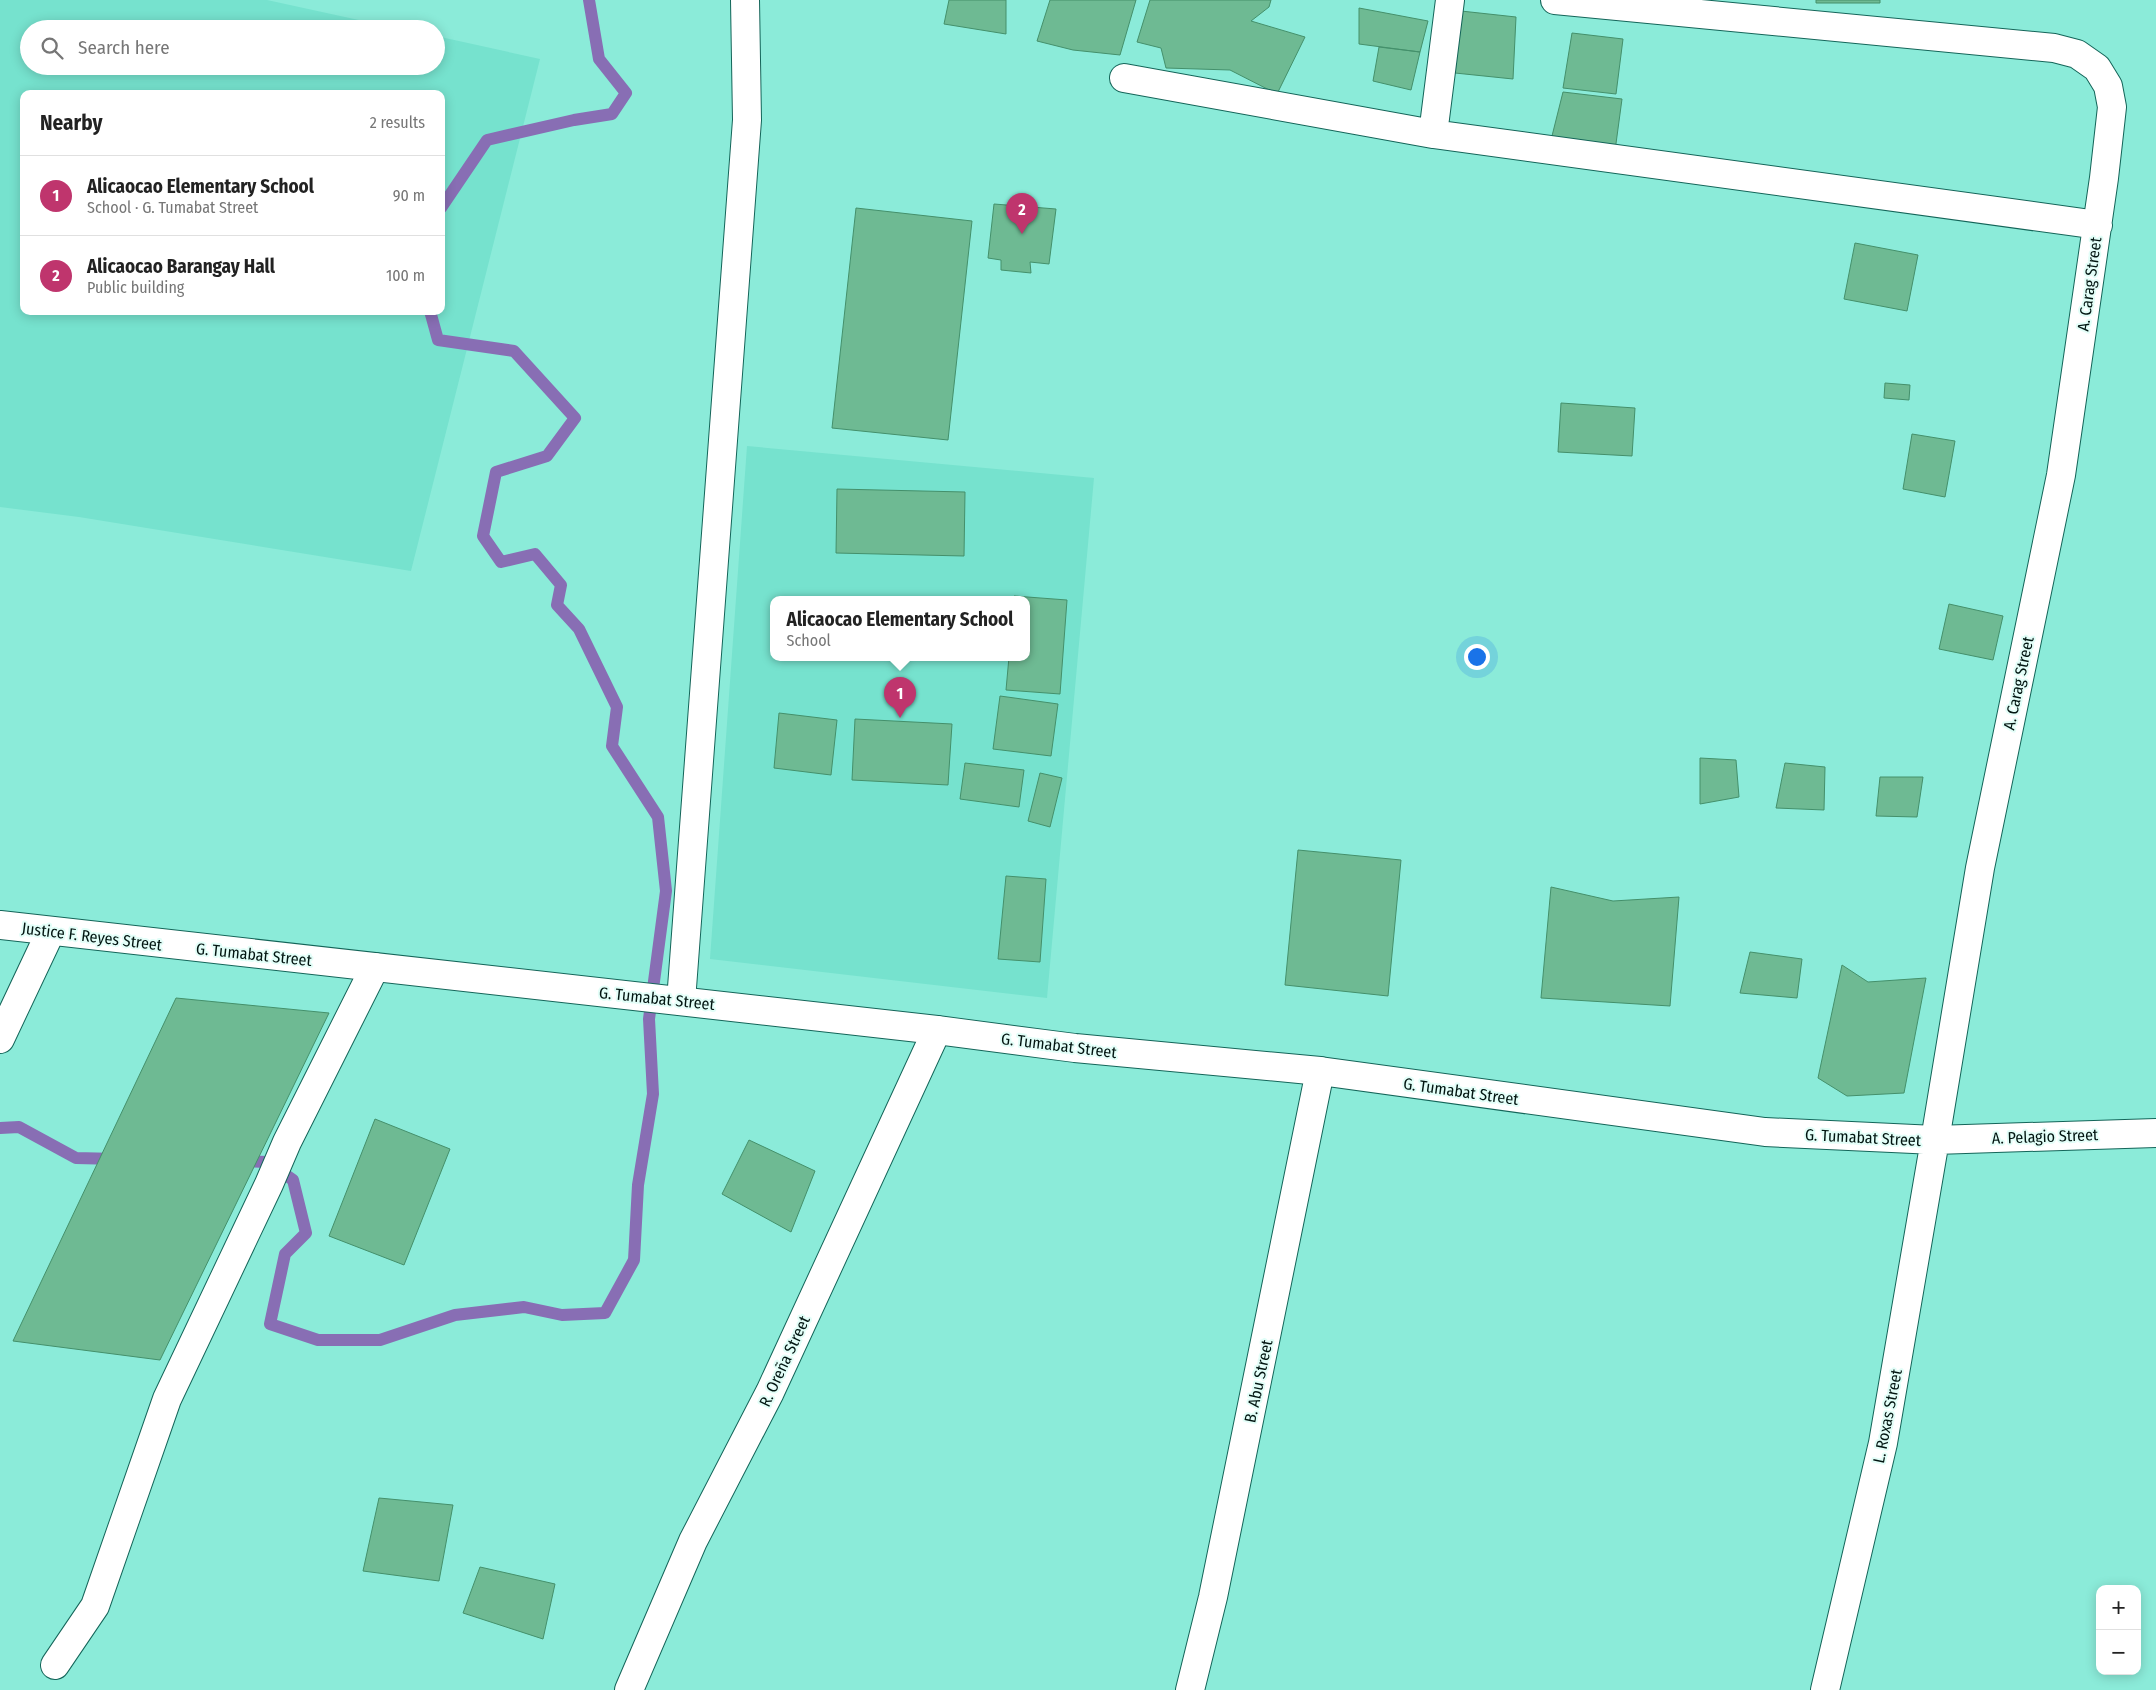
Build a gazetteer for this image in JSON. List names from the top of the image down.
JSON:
{
  "streets": {
    "street": [
      "A. Carag Street",
      "Justice F. Reyes Street",
      "G. Tumabat Street",
      "A. Pelagio Street",
      "R. Oreña Street",
      "B. Abu Street",
      "L. Roxas Street"
    ]
  },
  "crossings": [
    ["A. Carag Street", "G. Tumabat Street"],
    ["A. Carag Street", "A. Pelagio Street"],
    ["A. Carag Street", "L. Roxas Street"],
    ["Justice F. Reyes Street", "G. Tumabat Street"],
    ["G. Tumabat Street", "A. Pelagio Street"],
    ["G. Tumabat Street", "R. Oreña Street"],
    ["G. Tumabat Street", "B. Abu Street"],
    ["G. Tumabat Street", "L. Roxas Street"],
    ["A. Pelagio Street", "L. Roxas Street"]
  ],
  "page": {
    "search": "Search here",
    "heading": ["Nearby", "2 results"],
    "list": [
      {
        "mark": "1",
        "name": "Alicaocao Elementary School",
        "note": "School · G. Tumabat Street",
        "value": "90 m"
      },
      {
        "mark": "2",
        "name": "Alicaocao Barangay Hall",
        "note": "Public building",
        "value": "100 m"
      }
    ],
    "pins": ["2", "1"],
    "popup": ["Alicaocao Elementary School", "School"],
    "map_buttons": ["+", "−"]
  }
}
